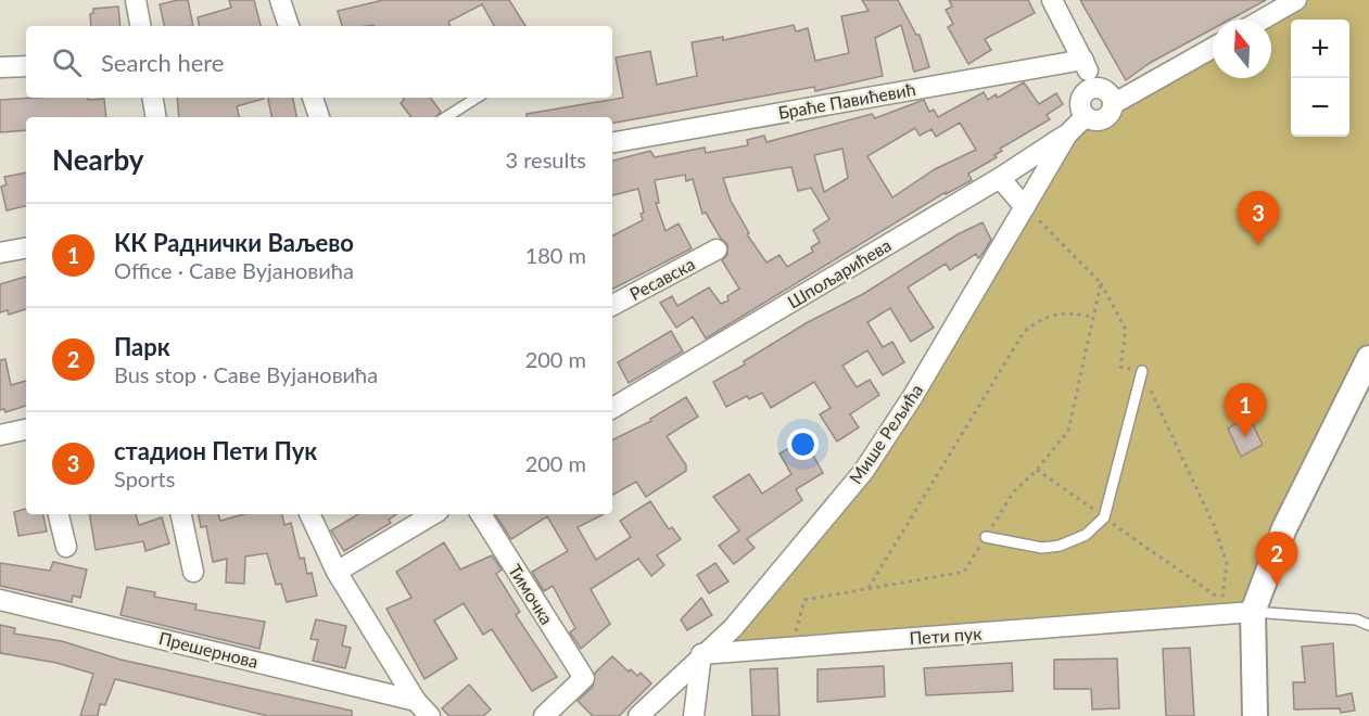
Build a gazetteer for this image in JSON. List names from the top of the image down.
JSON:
{
  "streets": {
    "street": [
      "Браће Павићевић",
      "Шпољарићева",
      "Ресавска",
      "Мише Рељића",
      "Тимочка",
      "Пети пук",
      "Прешернова"
    ]
  },
  "crossings": [
    ["Шпољарићева", "Мише Рељића"],
    ["Мише Рељића", "Пети пук"]
  ],
  "north": "top",
  "page": {
    "map_buttons": ["+", "−"],
    "search": "Search here",
    "heading": ["Nearby", "3 results"],
    "pins": ["3", "1", "2"],
    "list": [
      {
        "mark": "1",
        "name": "КК Раднички Ваљево",
        "note": "Office · Саве Вујановића",
        "value": "180 m"
      },
      {
        "mark": "2",
        "name": "Парк",
        "note": "Bus stop · Саве Вујановића",
        "value": "200 m"
      },
      {
        "mark": "3",
        "name": "стадион Пети Пук",
        "note": "Sports",
        "value": "200 m"
      }
    ]
  }
}
